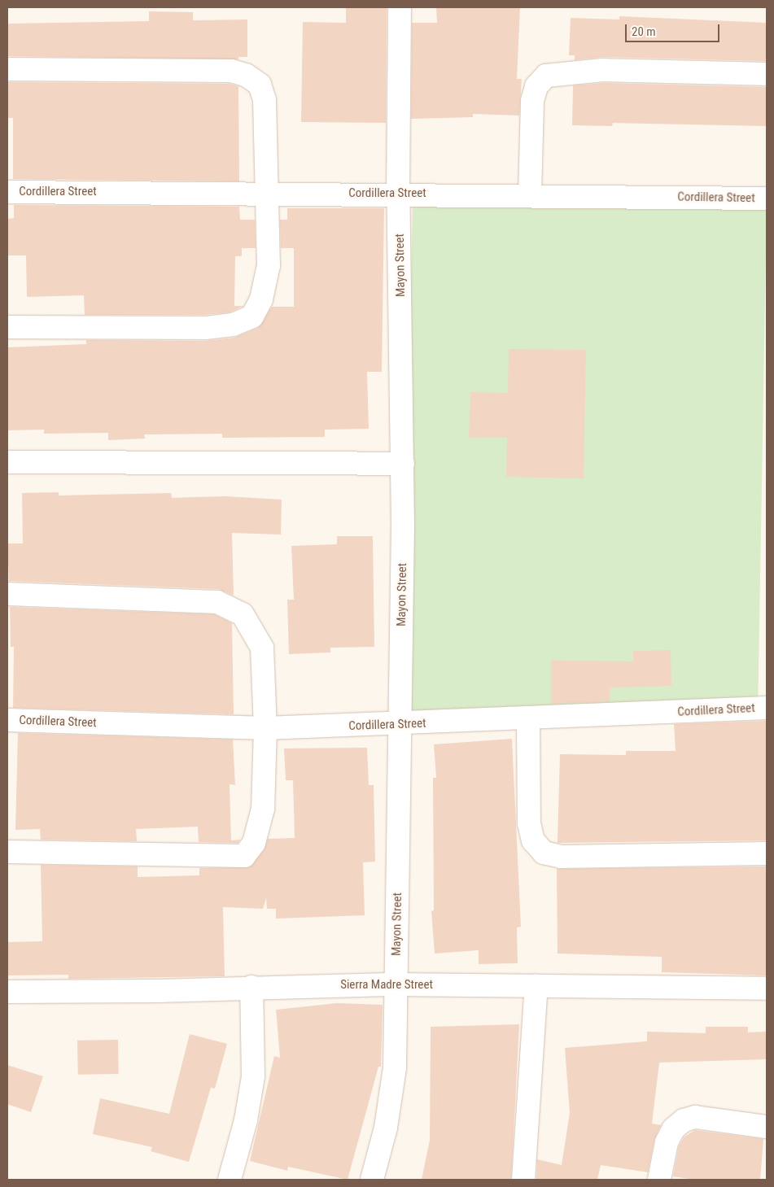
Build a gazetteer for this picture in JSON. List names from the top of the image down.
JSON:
{
  "streets": {
    "street": ["Cordillera Street", "Mayon Street", "Sierra Madre Street"]
  },
  "crossings": [
    ["Cordillera Street", "Mayon Street"],
    ["Mayon Street", "Sierra Madre Street"]
  ],
  "scale_bar": "20 m"
}
